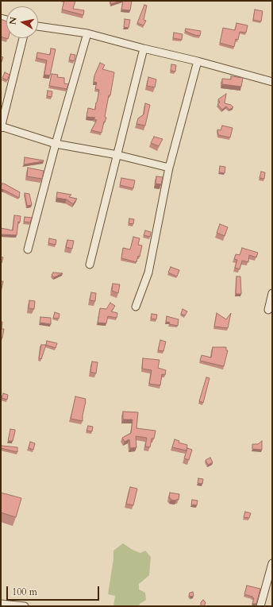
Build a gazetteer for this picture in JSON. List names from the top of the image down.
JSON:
{
  "scale_bar": "100 m",
  "north": "left"
}
